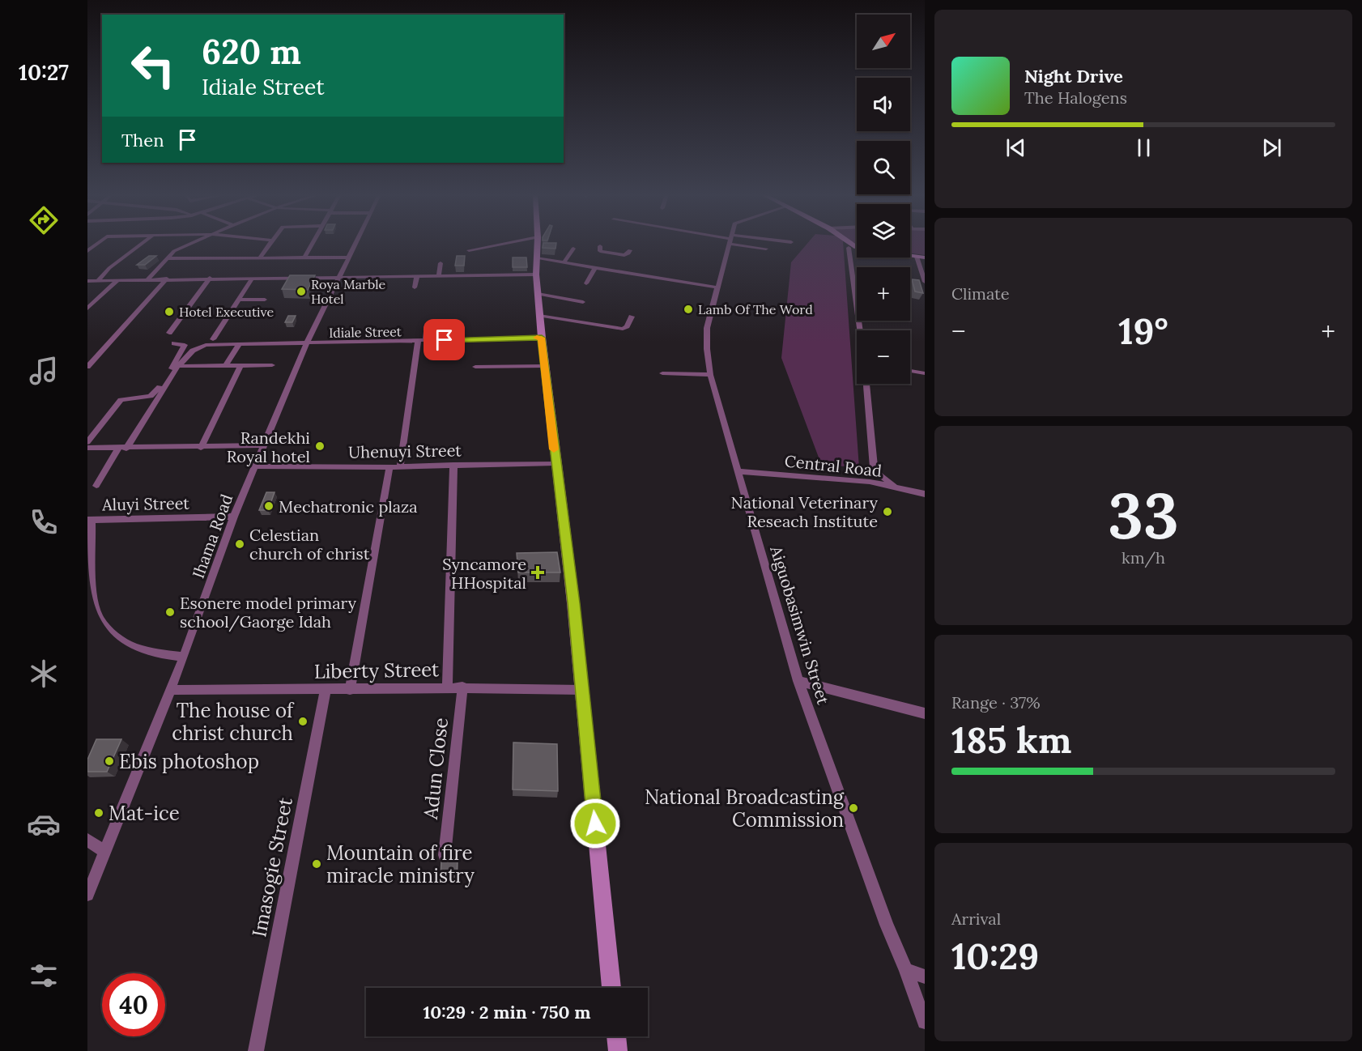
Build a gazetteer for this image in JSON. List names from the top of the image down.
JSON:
{
  "streets": {
    "street": [
      "Idiale Street",
      "Uhenuyi Street",
      "Central Road",
      "Aluyi Street",
      "Ihama Road",
      "Aiguobasimwin Street",
      "Liberty Street",
      "Adun Close",
      "Imasogie Street"
    ]
  },
  "crossings": [
    ["Idiale Street", "Ihama Road"],
    ["Uhenuyi Street", "Ihama Road"],
    ["Central Road", "Aiguobasimwin Street"],
    ["Aluyi Street", "Ihama Road"],
    ["Ihama Road", "Liberty Street"],
    ["Liberty Street", "Adun Close"],
    ["Liberty Street", "Imasogie Street"]
  ],
  "places": {
    "other": [
      "Roya Marble Hotel",
      "Lamb Of The Word",
      "Hotel Executive",
      "Randekhi Royal hotel",
      "Mechatronic plaza",
      "National Veterinary Reseach Institute",
      "Celestian church of christ",
      "Esonere model primary school/Gaorge Idah",
      "The house of christ church",
      "Ebis photoshop",
      "National Broadcasting Commission",
      "Mat-ice",
      "Mountain of fire miracle ministry"
    ],
    "health": ["Syncamore HHospital"]
  },
  "north": "top right",
  "page": {
    "tabs": "10:27",
    "map_buttons": ["+", "−"],
    "turn": ["620 m", "Idiale Street"],
    "song": ["Night Drive", "The Halogens"],
    "then": "Then",
    "tile": [
      "Climate",
      ["33", "km/h"],
      ["Range · 37%", "185 km"],
      ["Arrival", "10:29"]
    ],
    "heat": ["−", "19°", "+"],
    "limit": "40",
    "trip": "10:29 · 2 min · 750 m"
  }
}
